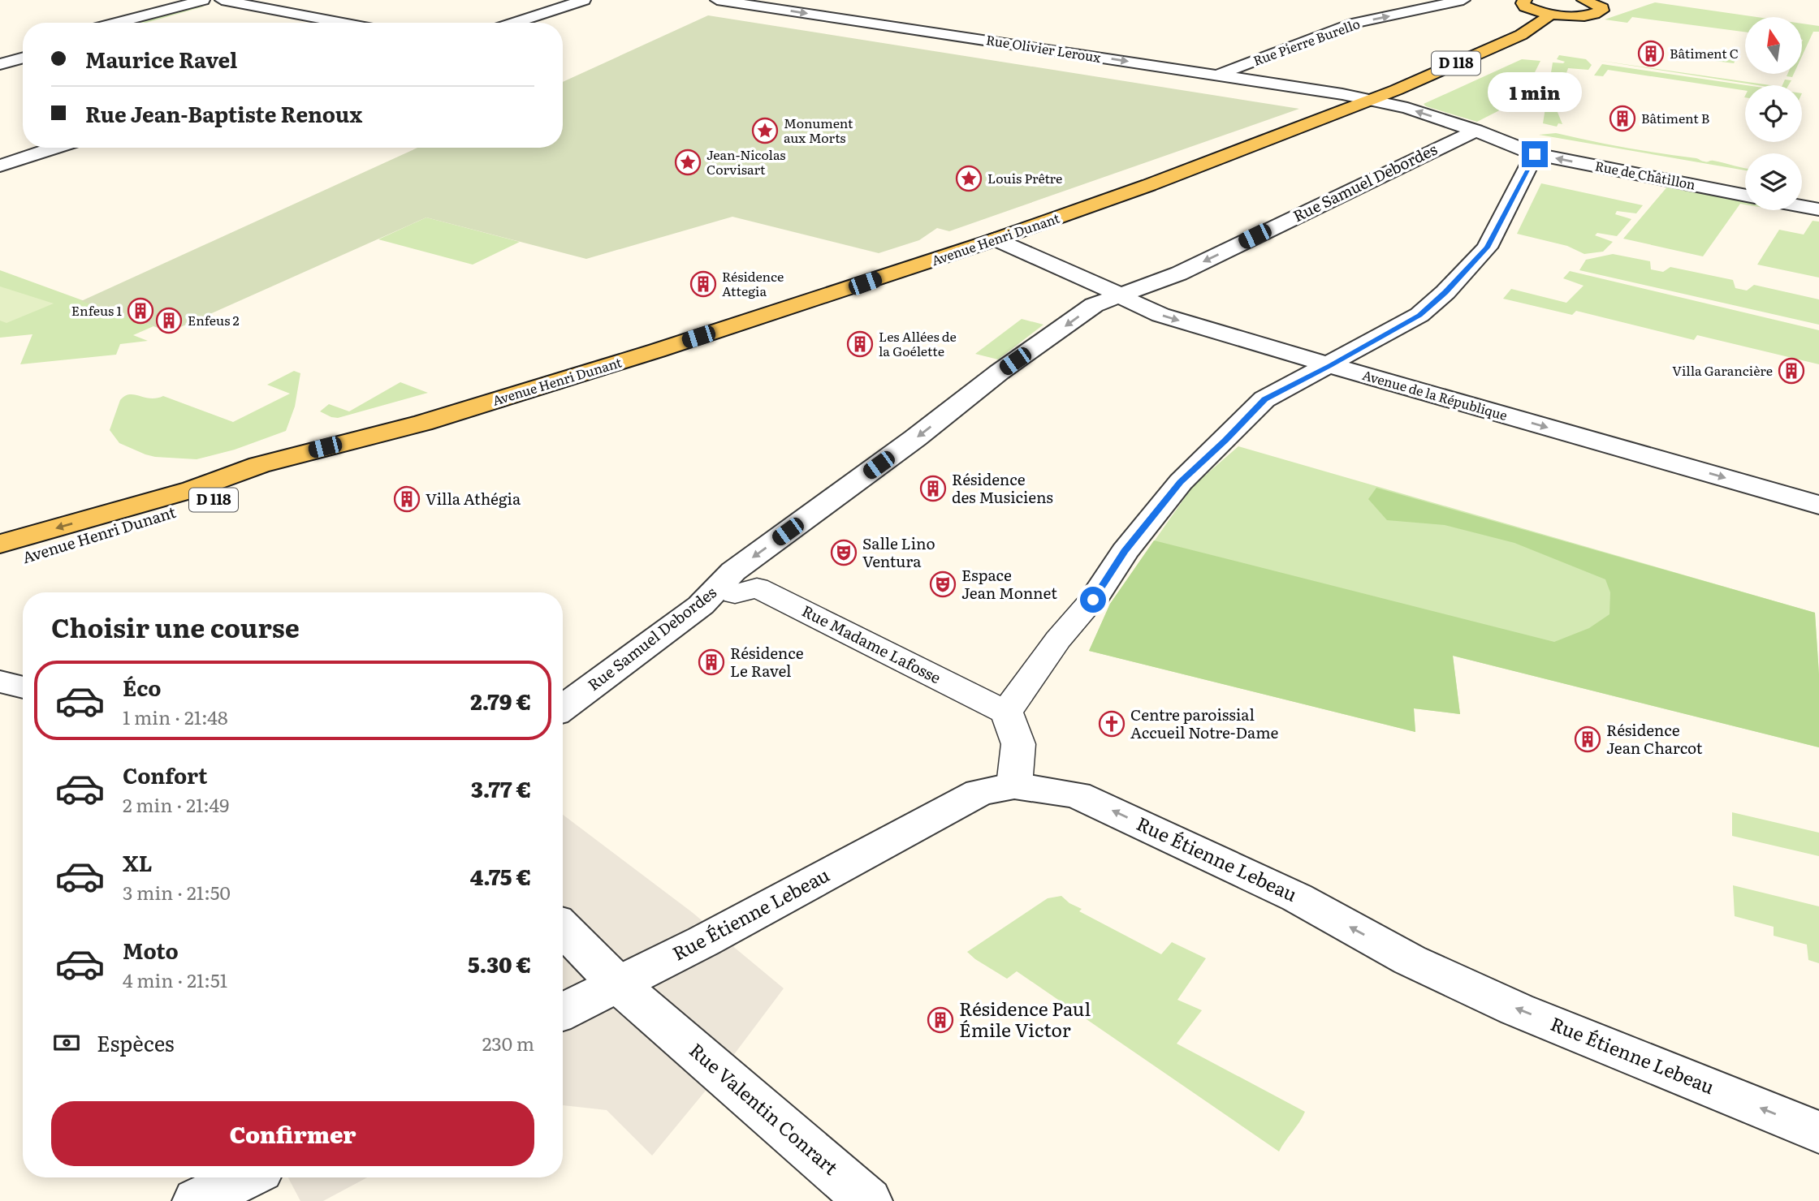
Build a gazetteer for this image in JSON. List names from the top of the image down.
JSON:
{
  "streets": {
    "main road": ["D 118", "Avenue Henri Dunant"],
    "street": [
      "Rue Pierre Burello",
      "Rue Olivier Leroux",
      "Rue de Châtillon",
      "Rue Samuel Debordes",
      "Avenue de la République",
      "Rue Madame Lafosse",
      "Rue Étienne Lebeau",
      "Rue Valentin Conrart"
    ]
  },
  "crossings": [
    ["Rue Pierre Burello", "Rue Olivier Leroux"],
    ["Rue Olivier Leroux", "Rue de Châtillon"],
    ["Rue Olivier Leroux", "Rue Samuel Debordes"],
    ["Rue Olivier Leroux", "Avenue Henri Dunant"],
    ["Rue de Châtillon", "Rue Samuel Debordes"],
    ["Rue Samuel Debordes", "Avenue de la République"],
    ["Avenue Henri Dunant", "Avenue de la République"],
    ["Rue Étienne Lebeau", "Rue Valentin Conrart"]
  ],
  "one_way": [
    "Rue Pierre Burello",
    "Rue de Châtillon",
    "Avenue de la République",
    "Rue Étienne Lebeau"
  ],
  "places": {
    "building": [
      "Bâtiment C",
      "Bâtiment B",
      "Résidence Attegia",
      "Enfeus 1",
      "Enfeus 2",
      "Les Allées de la Goélette",
      "Villa Garancière",
      "Résidence des Musiciens",
      "Villa Athégia",
      "Résidence Le Ravel",
      "Résidence Jean Charcot",
      "Résidence Paul Émile Victor"
    ],
    "place": ["Monument aux Morts", "Jean-Nicolas Corvisart", "Louis Prêtre"],
    "theatre": ["Salle Lino Ventura", "Espace Jean Monnet"],
    "church": ["Centre paroissial Accueil Notre-Dame"]
  },
  "north": "top",
  "page": {
    "banner": ["Maurice Ravel", "Rue Jean-Baptiste Renoux"],
    "bubble": "1 min",
    "heading": "Choisir une course",
    "list": [
      {
        "name": "Éco",
        "note": "1 min · 21:48",
        "value": "2.79 €"
      },
      {
        "name": "Confort",
        "note": "2 min · 21:49",
        "value": "3.77 €"
      },
      {
        "name": "XL",
        "note": "3 min · 21:50",
        "value": "4.75 €"
      },
      {
        "name": "Moto",
        "note": "4 min · 21:51",
        "value": "5.30 €"
      }
    ],
    "pay": ["Espèces", "230 m"],
    "buttons": "Confirmer"
  }
}
